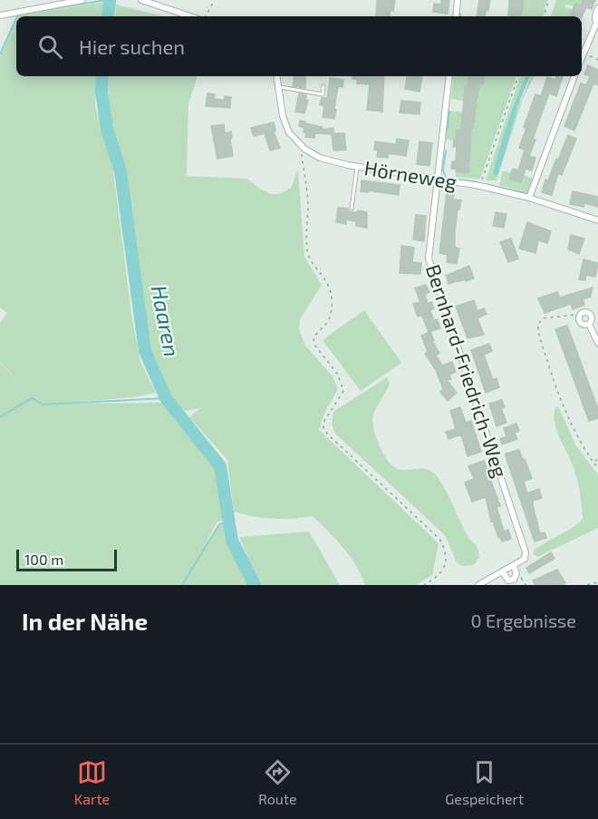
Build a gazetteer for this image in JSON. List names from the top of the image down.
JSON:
{
  "streets": {
    "street": ["Hörneweg", "Bernhard-Friedrich-Weg"]
  },
  "crossings": [
    ["Hörneweg", "Bernhard-Friedrich-Weg"]
  ],
  "water": ["Haaren"],
  "scale_bar": "100 m",
  "page": {
    "search": "Hier suchen",
    "scale": "100 m",
    "heading": ["In der Nähe", "0 Ergebnisse"],
    "nav": ["Karte", "Route", "Gespeichert"]
  }
}
